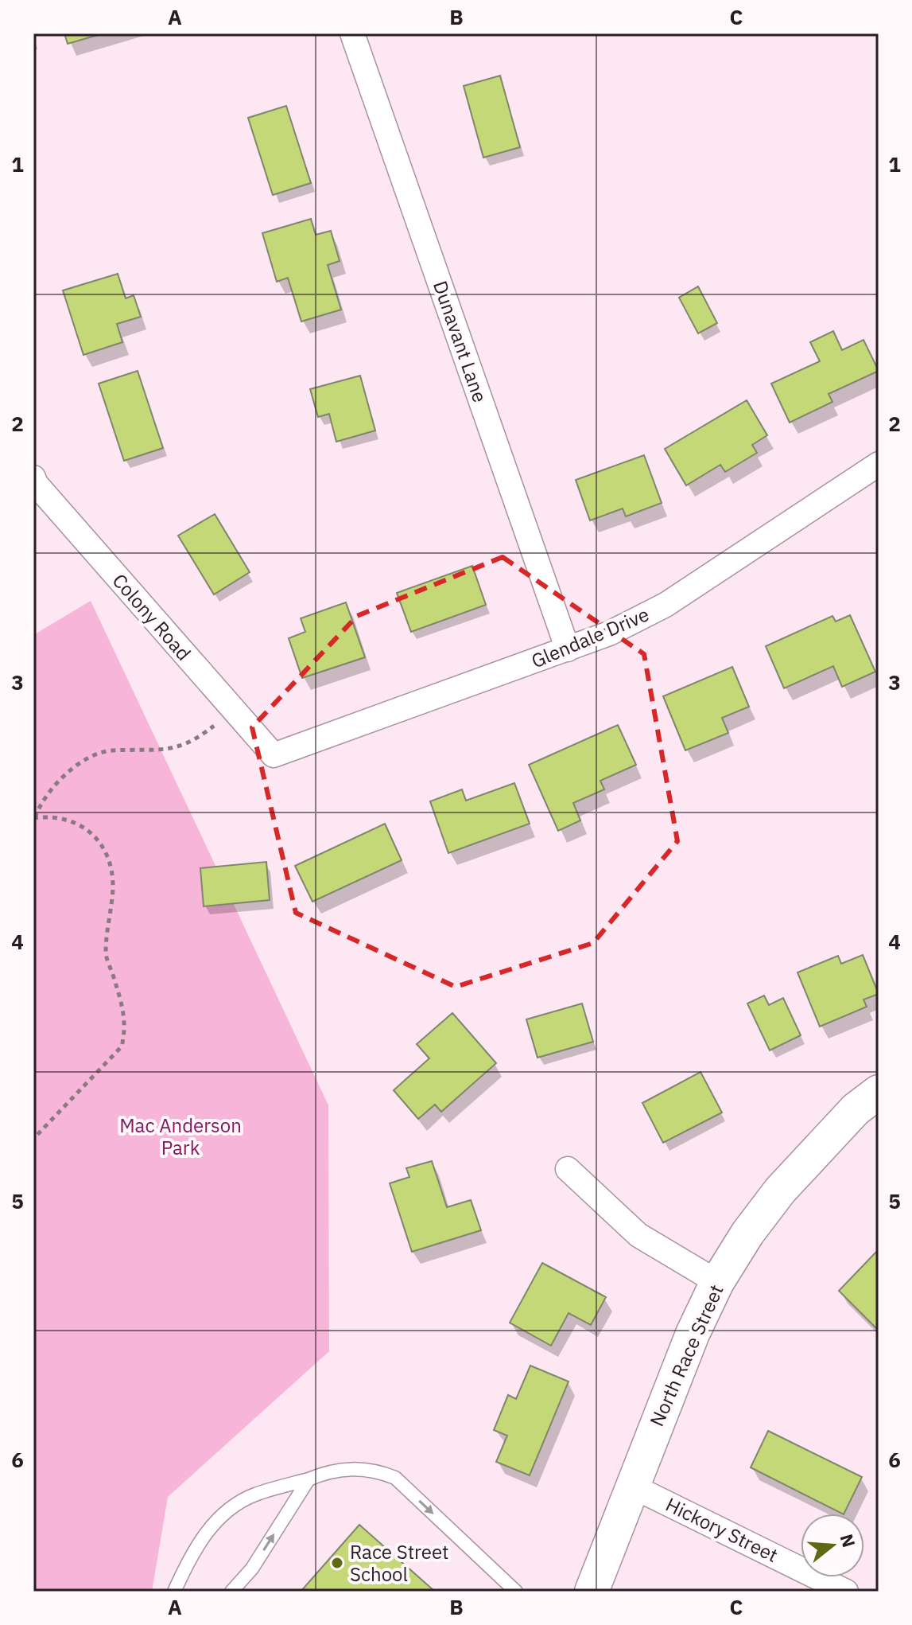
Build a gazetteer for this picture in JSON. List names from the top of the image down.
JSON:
{
  "streets": {
    "street": [
      "Dunavant Lane",
      "Colony Road",
      "Glendale Drive",
      "North Race Street",
      "Hickory Street"
    ]
  },
  "crossings": [
    ["Dunavant Lane", "Glendale Drive"],
    ["Colony Road", "Glendale Drive"],
    ["North Race Street", "Hickory Street"]
  ],
  "parks": ["Mac Anderson Park"],
  "places": ["Race Street School"],
  "north": "right",
  "grid": {
    "columns": ["A", "B", "C"],
    "rows": [
      "1",
      "2",
      "3",
      "4",
      "5",
      "6"
    ]
  }
}
